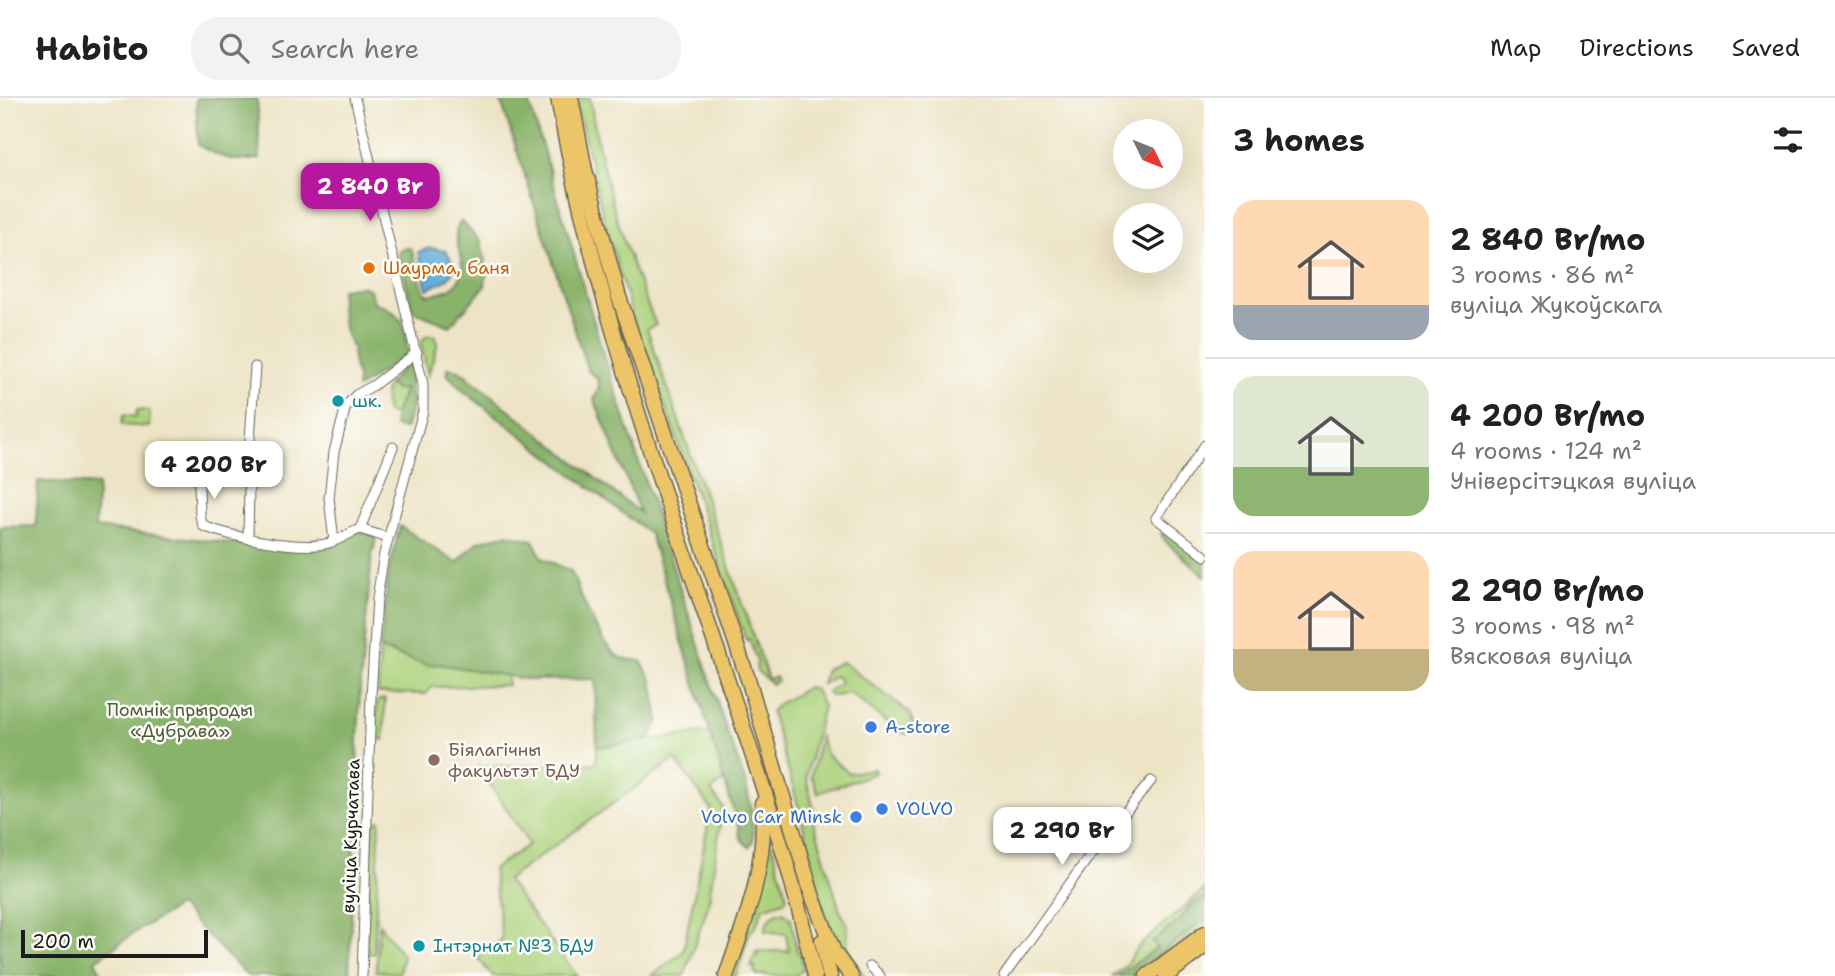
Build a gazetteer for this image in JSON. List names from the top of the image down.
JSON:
{
  "streets": {
    "street": ["вуліца Курчатава"]
  },
  "parks": ["Помнік прыроды «Дубрава»"],
  "places": [
    "Шаурма, баня",
    "шк.",
    "А-store",
    "Біялагічны факультэт БДУ",
    "VOLVO",
    "Volvo Car Minsk",
    "Інтэрнат №3 БДУ"
  ],
  "scale_bar": "200 m",
  "north": "bottom right",
  "page": {
    "header": "Habito",
    "search": "Search here",
    "nav": ["Map", "Directions", "Saved"],
    "heading": "3 homes",
    "price": ["2 840 Br", "4 200 Br", "2 290 Br"],
    "list": [
      {
        "name": "2 840 Br/mo",
        "note": "3 rooms · 86 m² · вуліца Жукоўскага"
      },
      {
        "name": "4 200 Br/mo",
        "note": "4 rooms · 124 m² · Універсітэцкая вуліца"
      },
      {
        "name": "2 290 Br/mo",
        "note": "3 rooms · 98 m² · Вясковая вуліца"
      }
    ],
    "scale": "200 m"
  }
}
